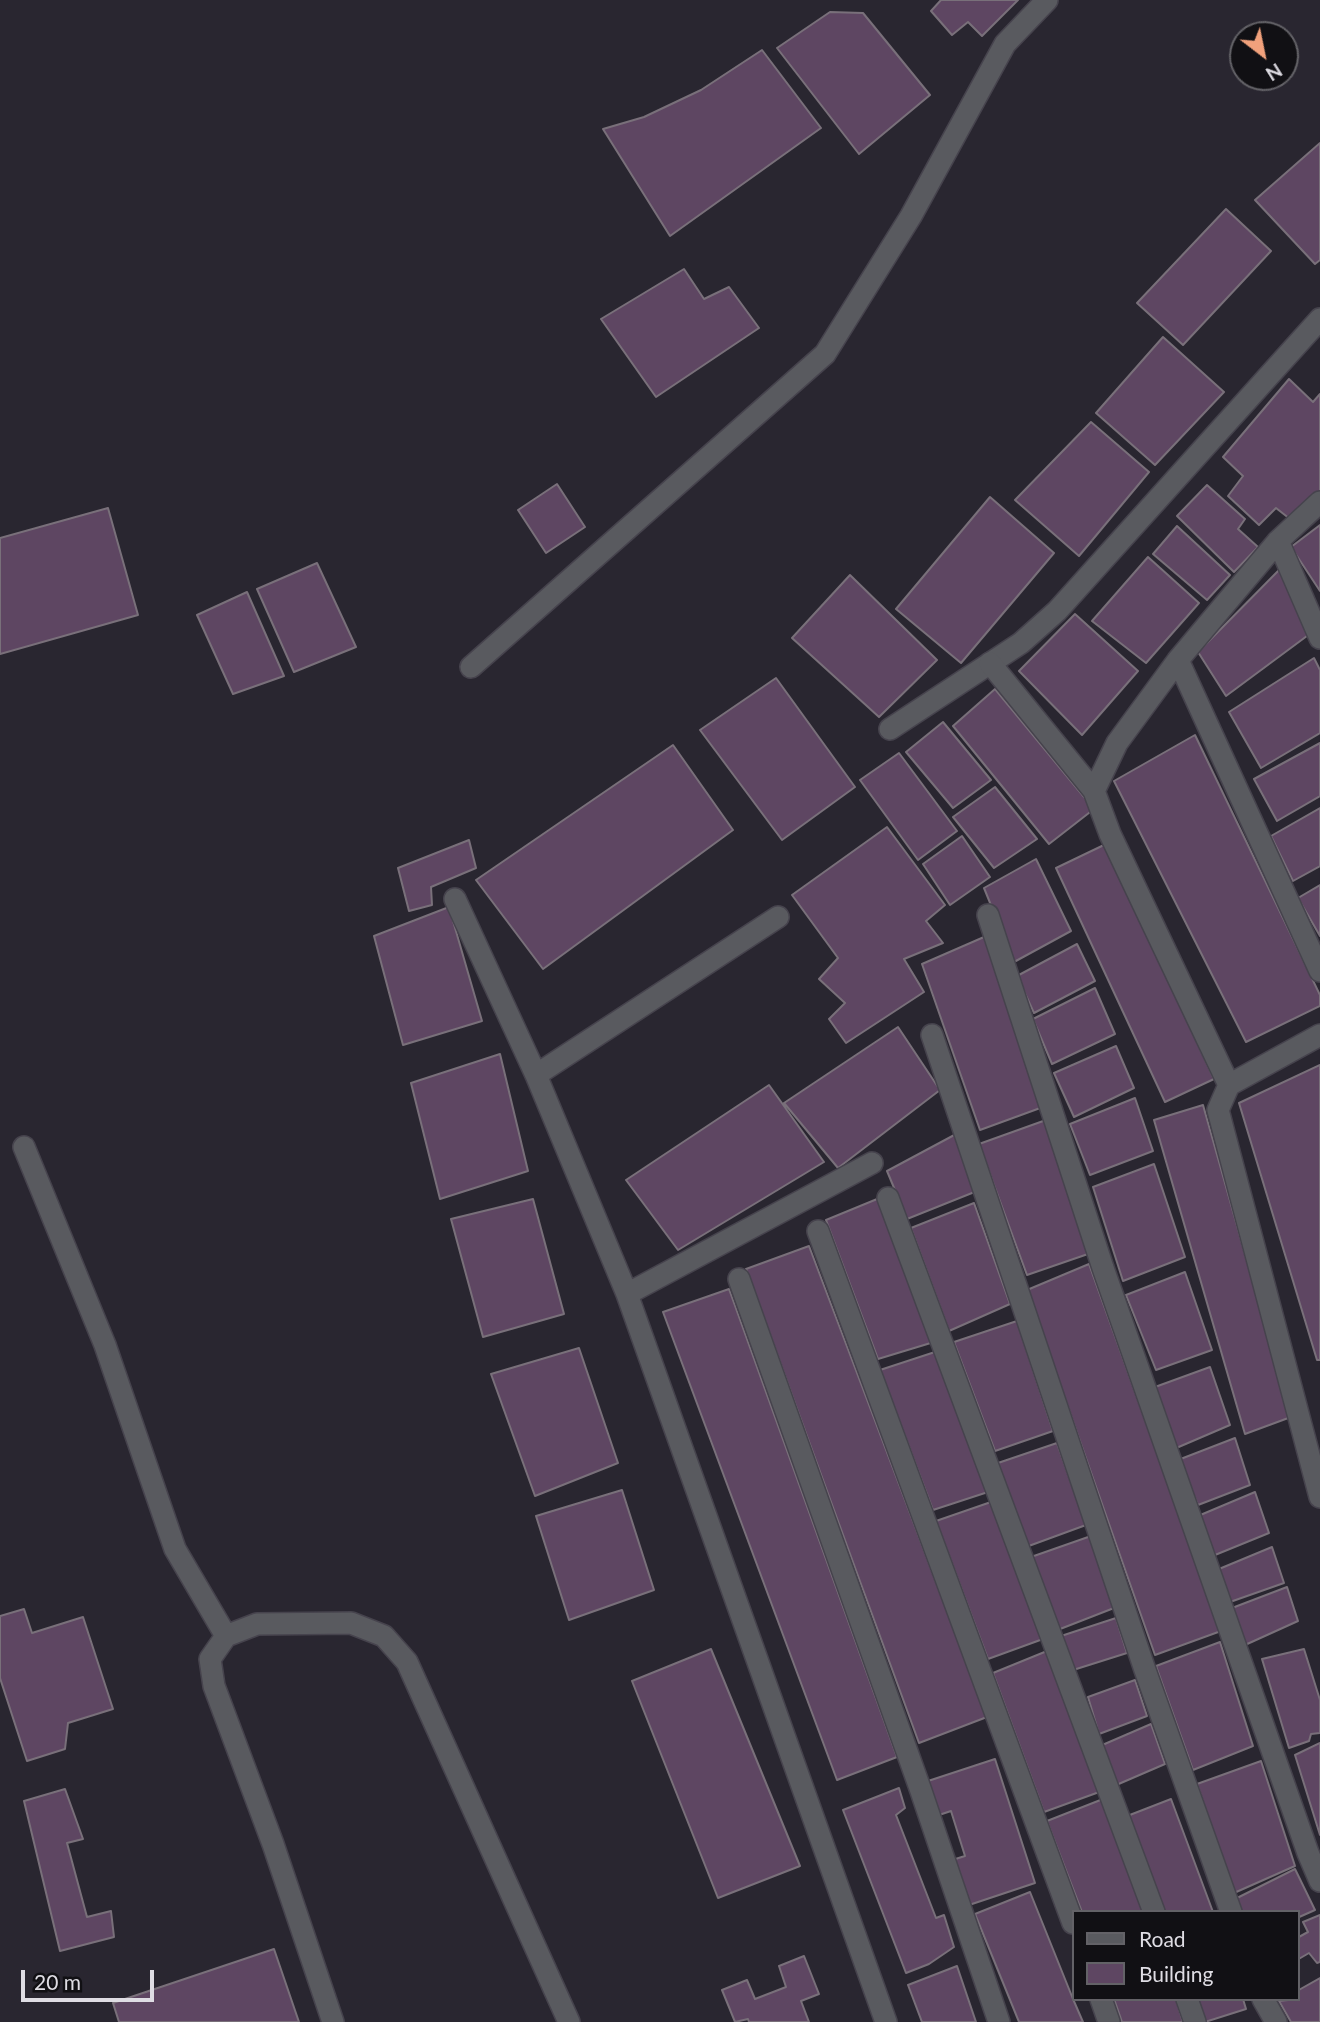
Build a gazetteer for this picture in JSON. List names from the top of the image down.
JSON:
{
  "legend": ["Road", "Building"],
  "scale_bar": "20 m",
  "north": "bottom right"
}
